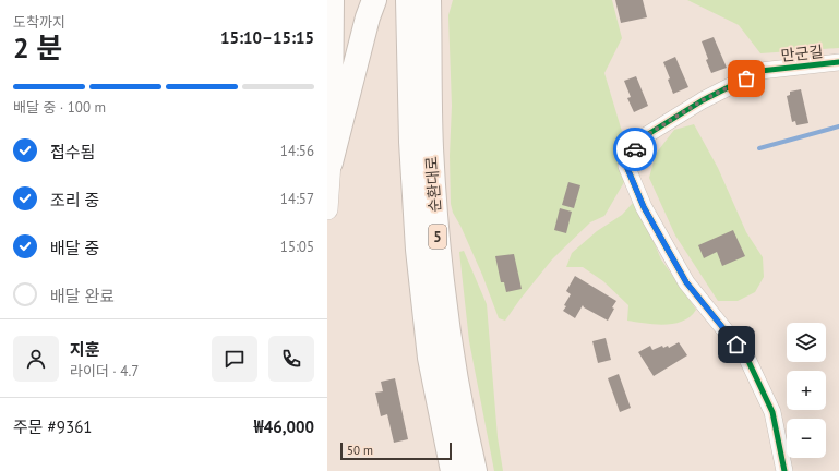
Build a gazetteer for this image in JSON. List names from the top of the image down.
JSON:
{
  "streets": {
    "highway": ["순환대로", "5"],
    "street": ["만군길"]
  },
  "scale_bar": "50 m",
  "page": {
    "heading": ["2 분", "도착까지", "15:10–15:15"],
    "panel": [
      "지훈",
      "라이더 · 4.7",
      "주문 #9361",
      "₩46,000"
    ],
    "bar": "배달 중 · 100 m",
    "list": [
      ["접수됨", "14:56"],
      ["조리 중", "14:57"],
      ["배달 중", "15:05"],
      "배달 완료"
    ],
    "map_buttons": ["+", "−"],
    "scale": "50 m"
  }
}
